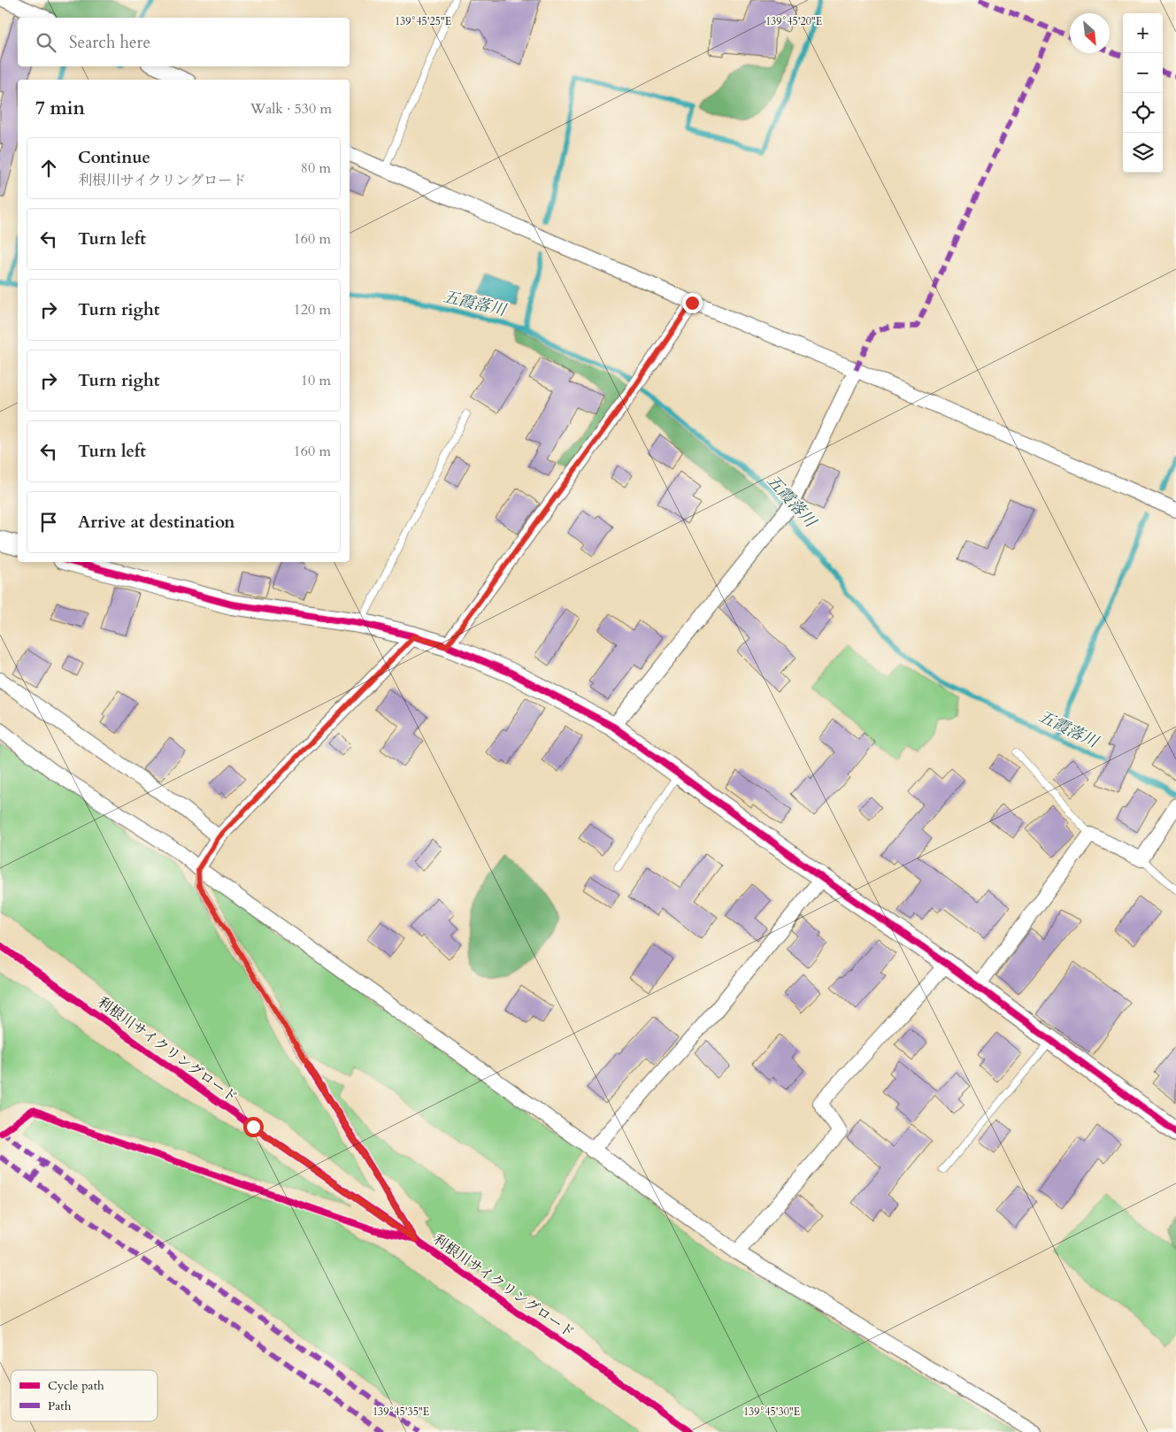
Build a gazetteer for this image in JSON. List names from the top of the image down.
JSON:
{
  "streets": {
    "cycle path": ["利根川サイクリングロード"]
  },
  "water": ["五霞落川"],
  "legend": ["Cycle path", "Path"],
  "north": "bottom right",
  "page": {
    "map_buttons": ["+", "−"],
    "search": "Search here",
    "heading": ["7 min", "Walk · 530 m"],
    "list": [
      ["Continue", "利根川サイクリングロード", "80 m"],
      ["Turn left", "160 m"],
      ["Turn right", "120 m"],
      ["Turn right", "10 m"],
      ["Turn left", "160 m"],
      "Arrive at destination"
    ]
  },
  "coordinates": [
    "139°45'25\"E",
    "139°45'20\"E",
    "139°45'35\"E",
    "139°45'30\"E"
  ]
}
